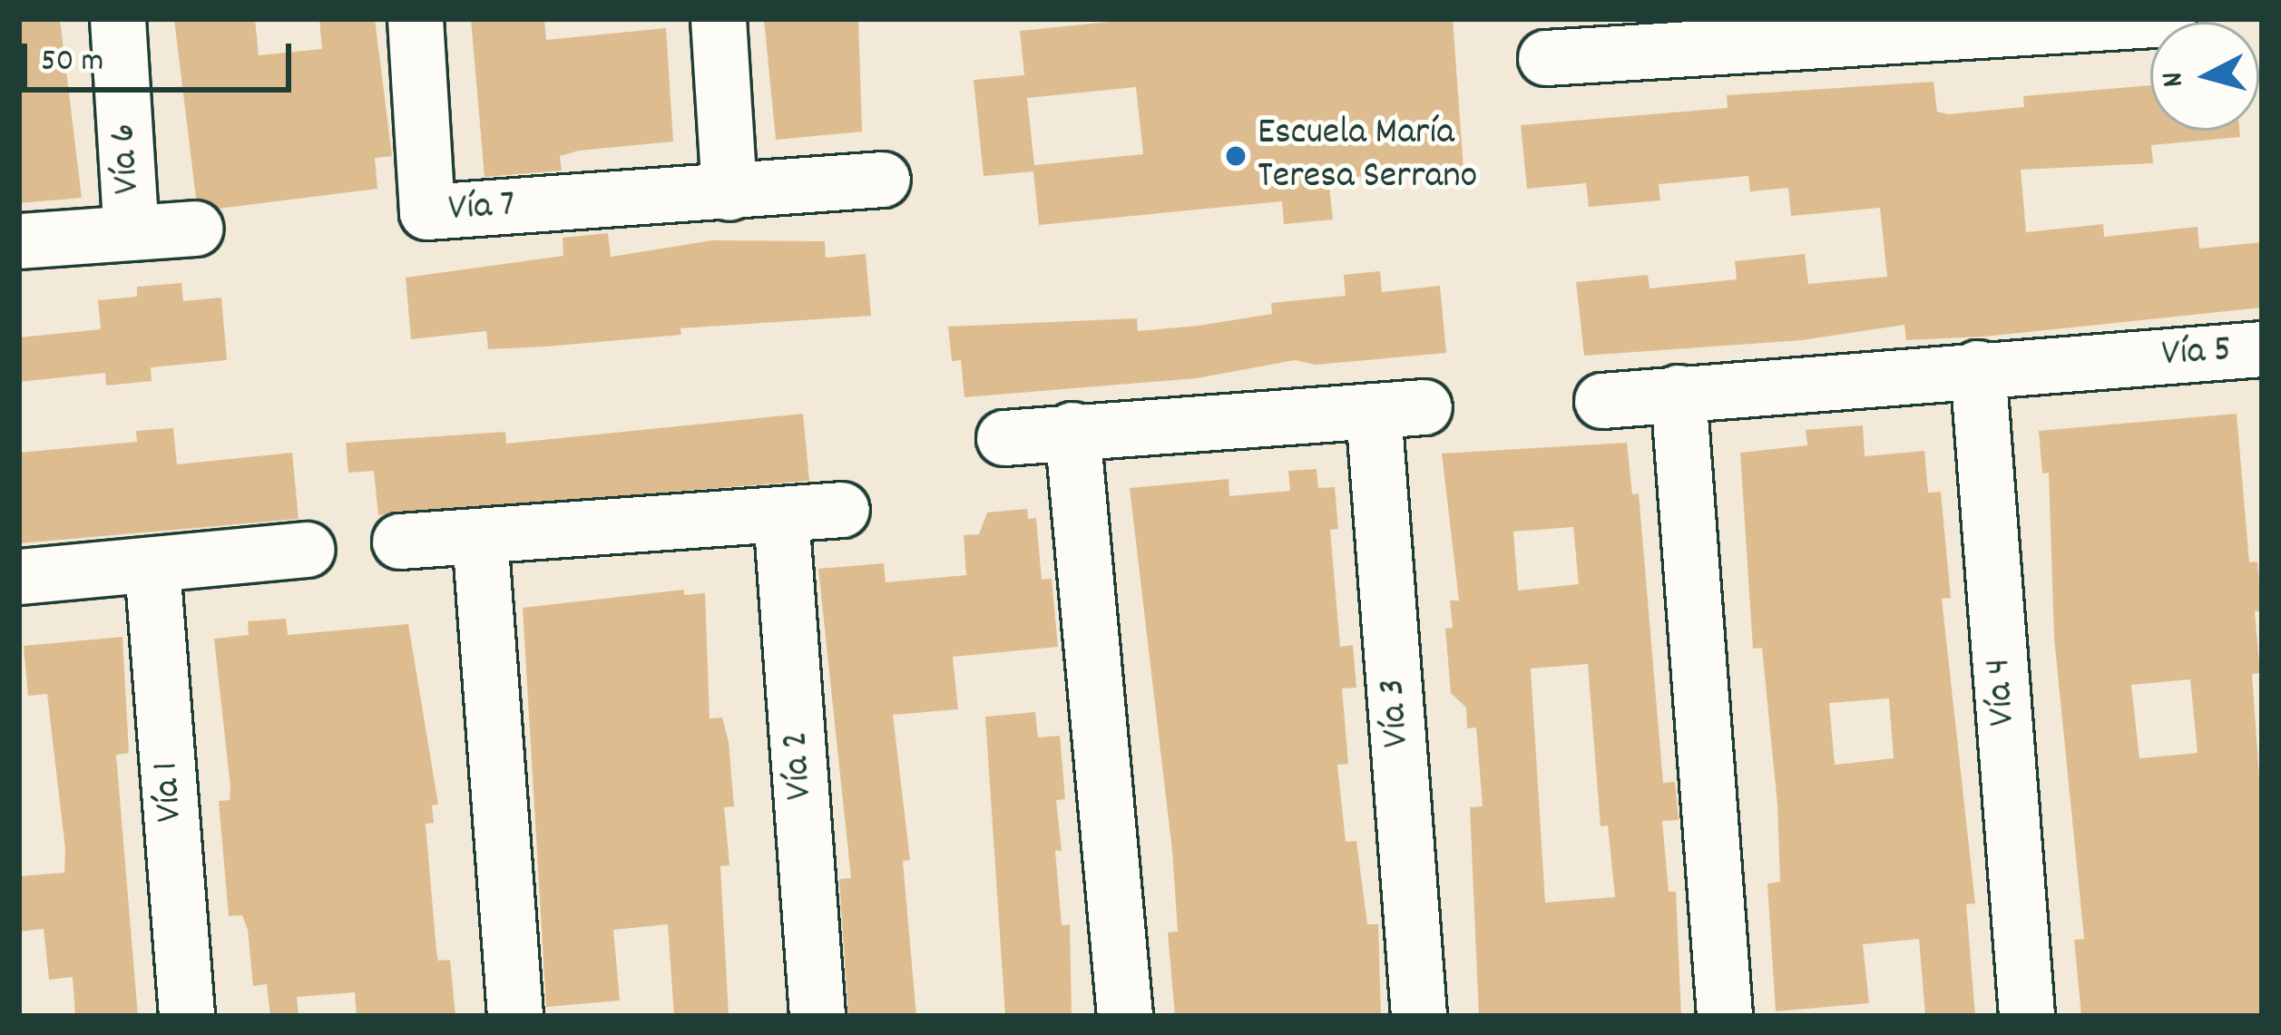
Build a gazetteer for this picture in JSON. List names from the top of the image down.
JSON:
{
  "streets": {
    "street": [
      "Vía 6",
      "Vía 7",
      "Vía 5",
      "Vía 4",
      "Vía 3",
      "Vía 2",
      "Vía 1"
    ]
  },
  "crossings": [
    ["Vía 5", "Vía 4"]
  ],
  "places": ["Escuela María Teresa Serrano"],
  "scale_bar": "50 m",
  "north": "left"
}
